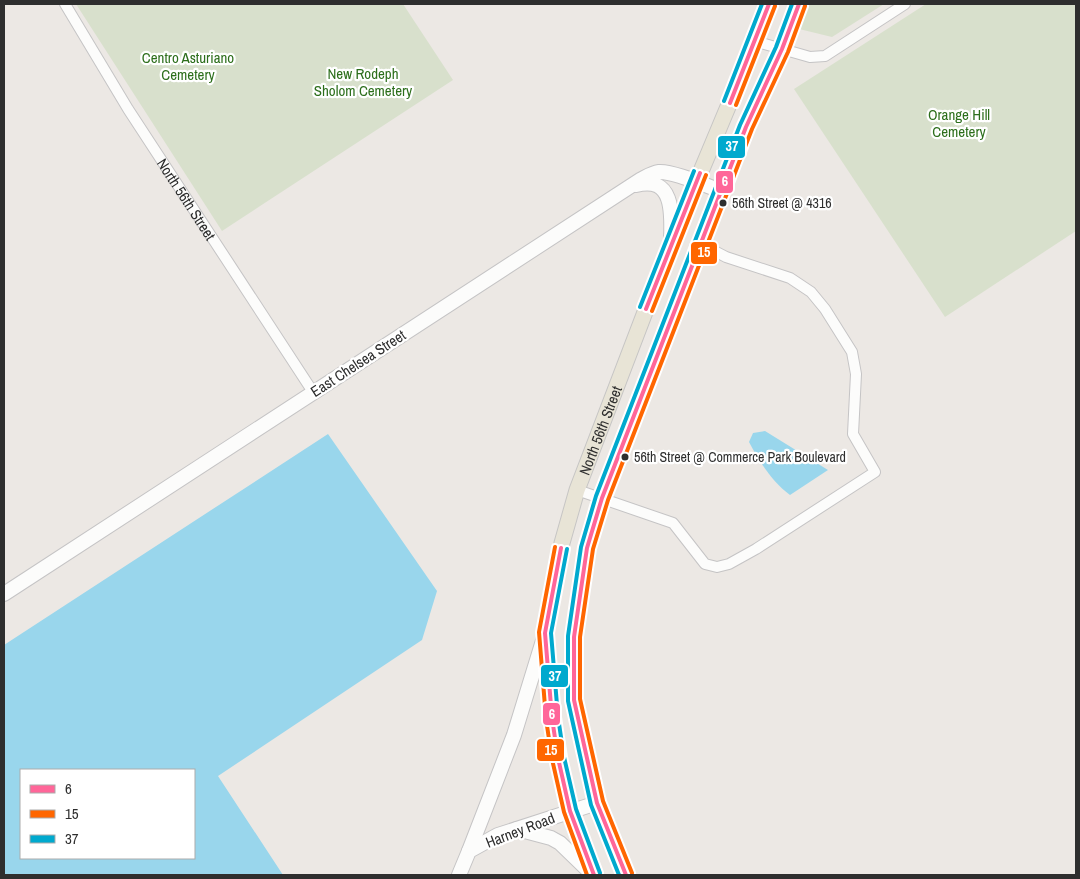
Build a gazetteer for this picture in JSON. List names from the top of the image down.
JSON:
{
  "streets": {
    "main road": ["North 56th Street"],
    "street": ["East Chelsea Street", "Harney Road"]
  },
  "crossings": [
    ["North 56th Street", "East Chelsea Street"],
    ["North 56th Street", "Harney Road"]
  ],
  "parks": ["Centro Asturiano Cemetery", "New Rodeph Sholom Cemetery", "Orange Hill Cemetery"],
  "places": ["56th Street @ 4316", "56th Street @ Commerce Park Boulevard"],
  "lines": ["transit line 6", "transit line 37", "transit line 15"],
  "legend": ["6", "15", "37"]
}
